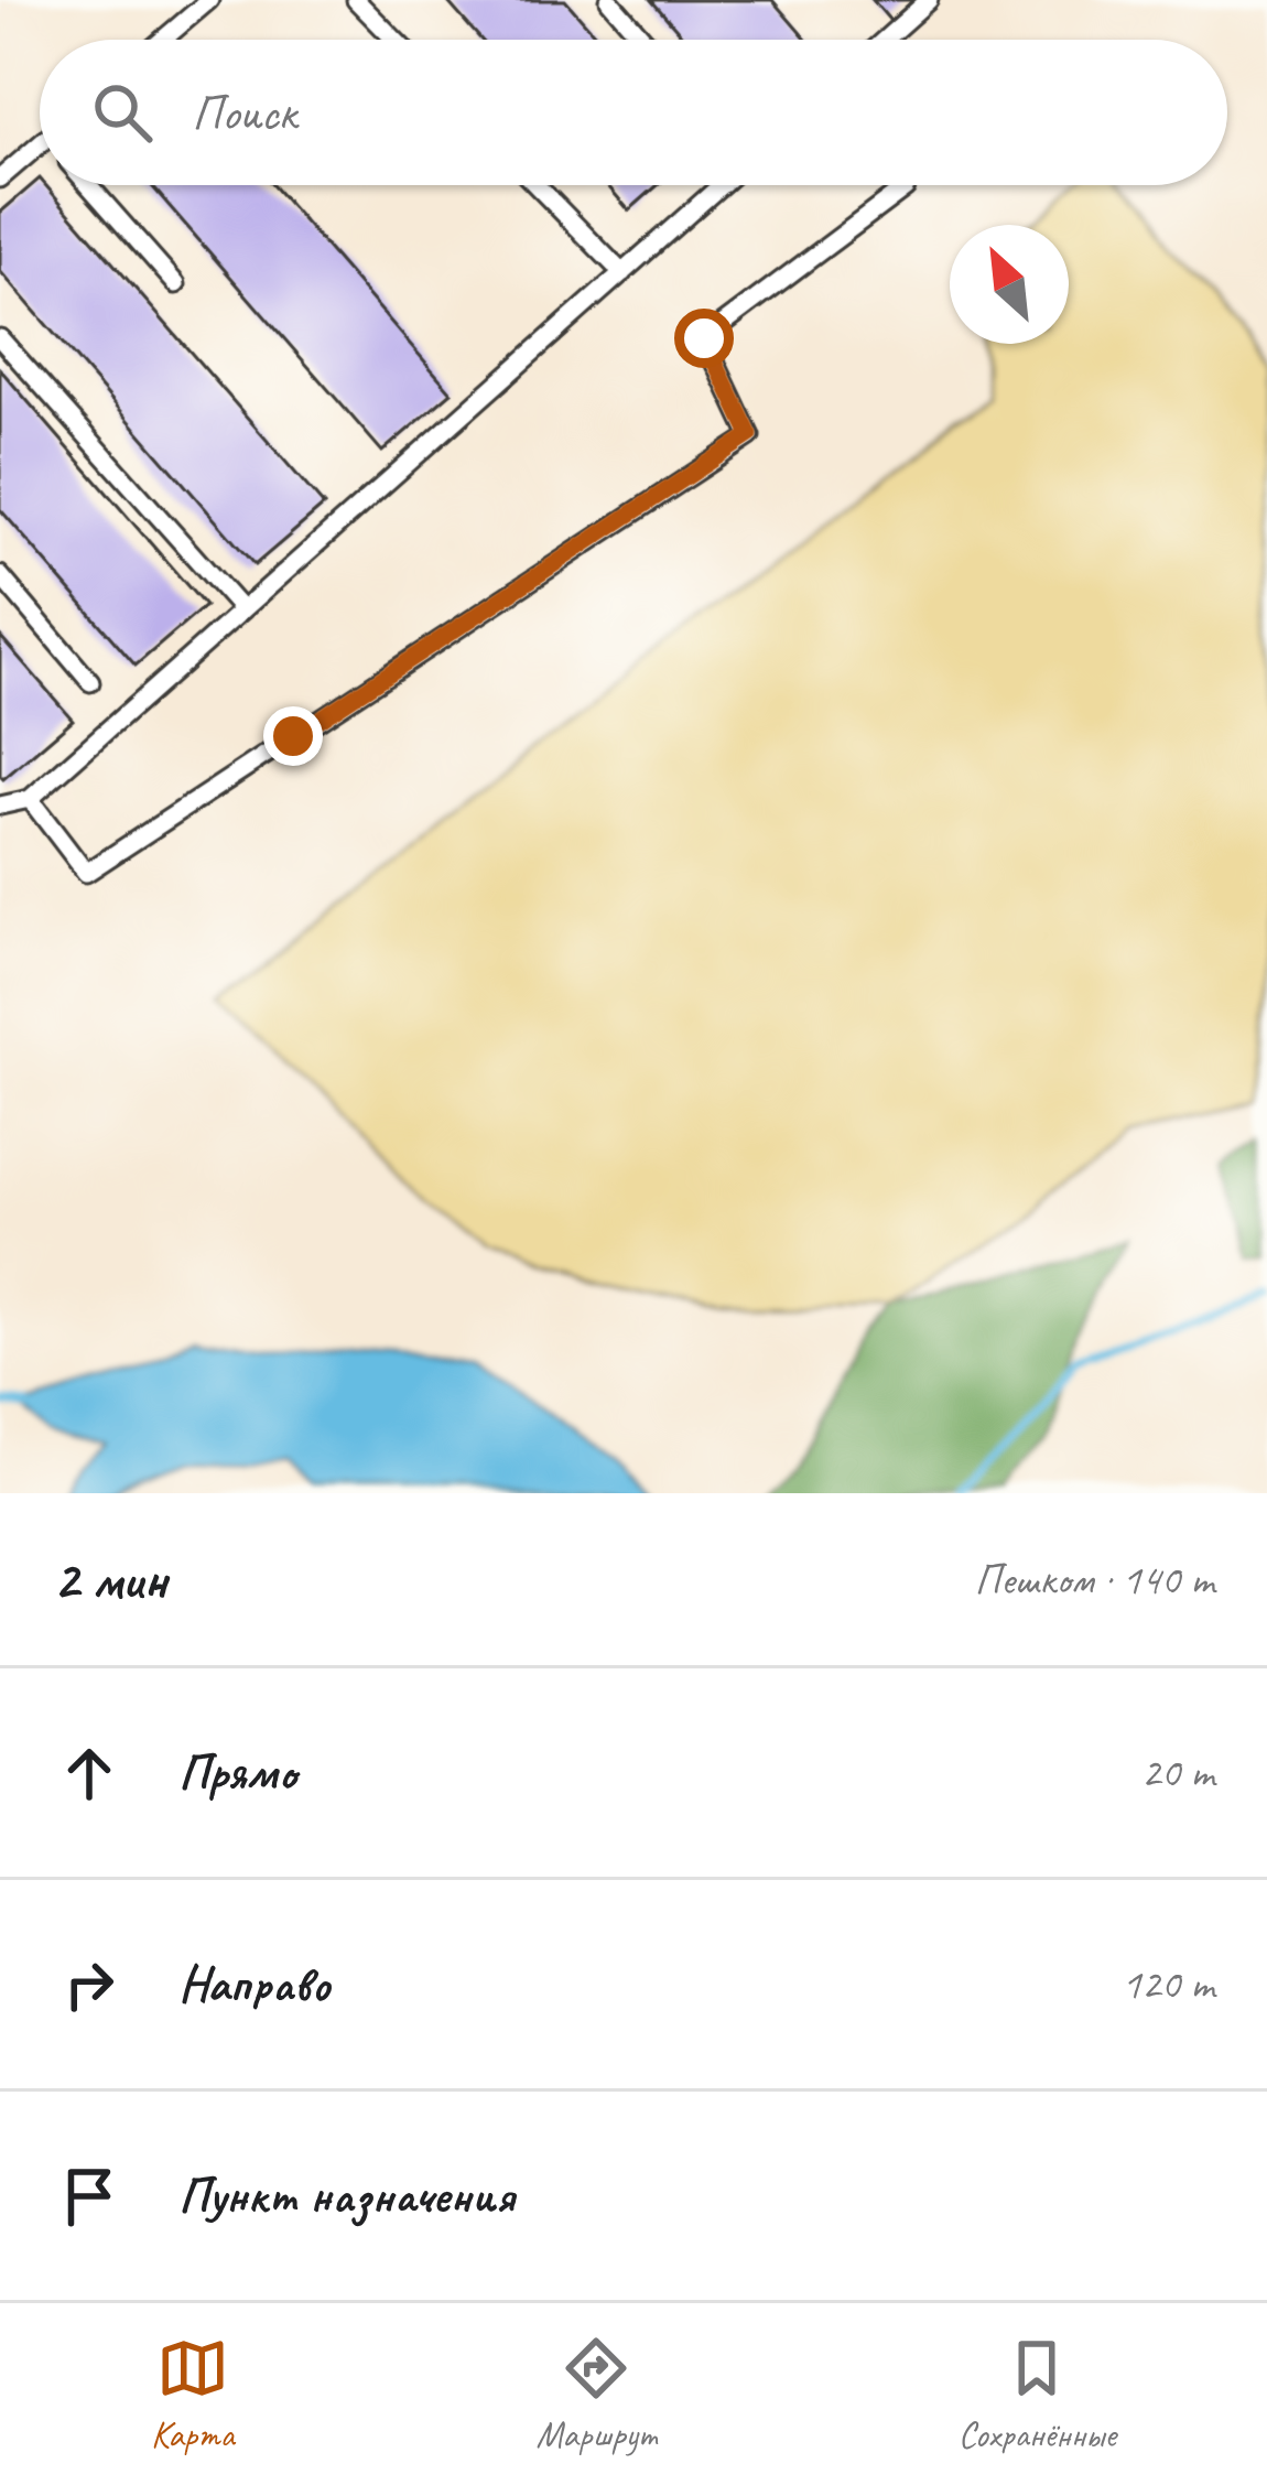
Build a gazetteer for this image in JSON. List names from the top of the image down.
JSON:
{
  "north": "top left",
  "page": {
    "search": "Поиск",
    "heading": ["2 мин", "Пешком · 140 m"],
    "list": [
      ["Прямо", "20 m"],
      ["Направо", "120 m"],
      "Пункт назначения"
    ],
    "nav": ["Карта", "Маршрут", "Сохранённые"]
  }
}
